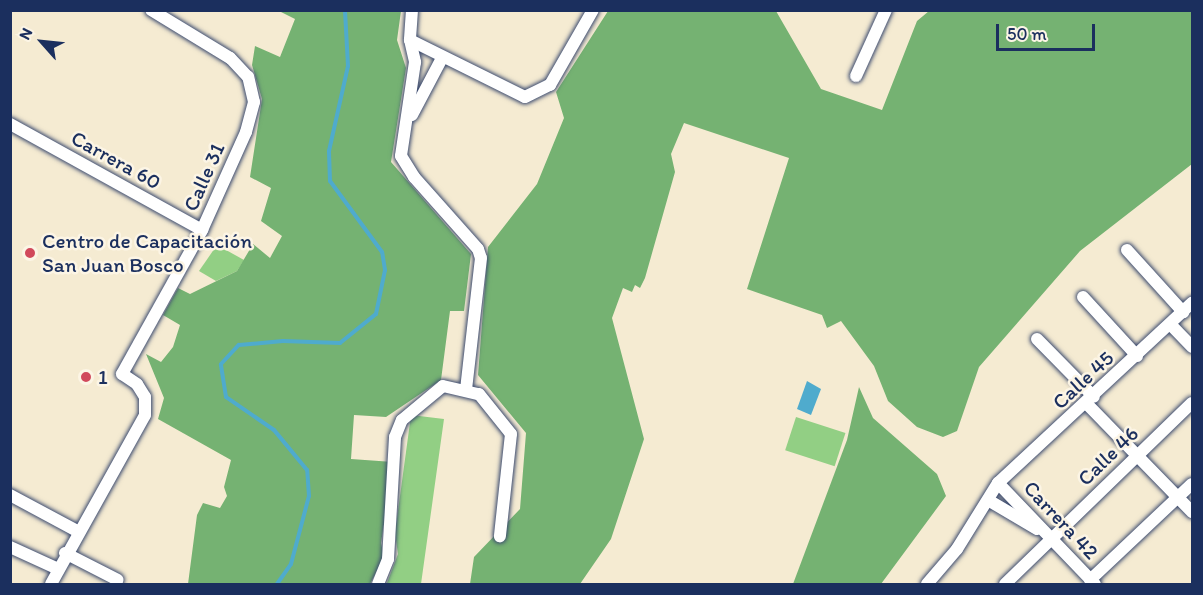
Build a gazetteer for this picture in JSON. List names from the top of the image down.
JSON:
{
  "streets": {
    "street": [
      "Carrera 60",
      "Calle 31",
      "Calle 45",
      "Calle 46",
      "Carrera 42"
    ]
  },
  "crossings": [
    ["Carrera 60", "Calle 31"],
    ["Calle 45", "Carrera 42"],
    ["Calle 46", "Carrera 42"]
  ],
  "places": ["Centro de Capacitación San Juan Bosco", "1"],
  "scale_bar": "50 m",
  "north": "top left"
}
